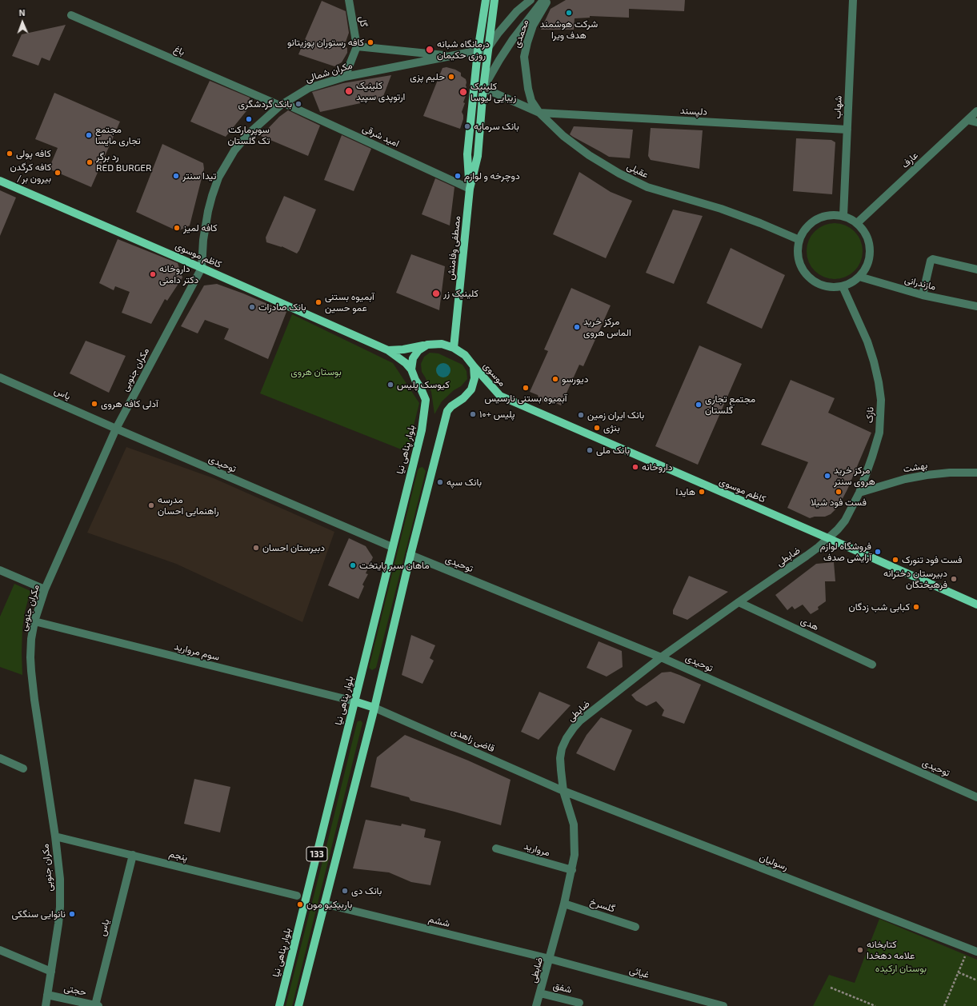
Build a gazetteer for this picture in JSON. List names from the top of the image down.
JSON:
{
  "streets": {
    "main road": [
      "مصطفی وفامنش",
      "کاظم موسوی",
      "موسوی",
      "بلوار پناهی نیا",
      "133"
    ],
    "street": [
      "گل",
      "محمدی",
      "باغ",
      "مکران شمالی",
      "شهاب",
      "دلپسند",
      "امید شرقی",
      "عارف",
      "عقیلی",
      "مازندرانی",
      "مکران جنوبی",
      "یاس",
      "نازک",
      "توحیدی",
      "بهشت",
      "ضابطی",
      "هدی",
      "سوم مروارید",
      "قاضی زاهدی",
      "مروارید",
      "پنجم",
      "رسولیان",
      "گلسرخ",
      "ششم",
      "غیاثی",
      "شفق",
      "حجتی"
    ]
  },
  "crossings": [
    ["محمدی", "دلپسند"],
    ["محمدی", "عقیلی"],
    ["محمدی", "مصطفی وفامنش"],
    ["باغ", "مکران شمالی"],
    ["باغ", "امید شرقی"],
    ["مکران شمالی", "امید شرقی"],
    ["مکران شمالی", "مصطفی وفامنش"],
    ["مکران شمالی", "کاظم موسوی"],
    ["مکران شمالی", "مکران جنوبی"],
    ["شهاب", "دلپسند"],
    ["شهاب", "عارف"],
    ["شهاب", "عقیلی"],
    ["شهاب", "مازندرانی"],
    ["شهاب", "نازک"],
    ["دلپسند", "عقیلی"],
    ["امید شرقی", "مصطفی وفامنش"],
    ["عارف", "عقیلی"],
    ["عارف", "مازندرانی"],
    ["عارف", "نازک"],
    ["عقیلی", "مصطفی وفامنش"],
    ["عقیلی", "مازندرانی"],
    ["عقیلی", "نازک"],
    ["مصطفی وفامنش", "موسوی"],
    ["کاظم موسوی", "مکران جنوبی"],
    ["کاظم موسوی", "موسوی"],
    ["کاظم موسوی", "نازک"],
    ["کاظم موسوی", "ضابطی"],
    ["مازندرانی", "نازک"],
    ["مکران جنوبی", "یاس"],
    ["مکران جنوبی", "توحیدی"],
    ["مکران جنوبی", "سوم مروارید"],
    ["مکران جنوبی", "پنجم"],
    ["مکران جنوبی", "حجتی"],
    ["موسوی", "133"],
    ["یاس", "توحیدی"],
    ["یاس", "پنجم"],
    ["یاس", "حجتی"],
    ["نازک", "بهشت"],
    ["نازک", "ضابطی"],
    ["بلوار پناهی نیا", "توحیدی"],
    ["بلوار پناهی نیا", "سوم مروارید"],
    ["توحیدی", "ضابطی"],
    ["توحیدی", "133"],
    ["ضابطی", "هدی"],
    ["ضابطی", "قاضی زاهدی"],
    ["ضابطی", "مروارید"],
    ["ضابطی", "رسولیان"],
    ["ضابطی", "گلسرخ"],
    ["ضابطی", "ششم"],
    ["ضابطی", "غیاثی"],
    ["ضابطی", "شفق"],
    ["قاضی زاهدی", "133"],
    ["قاضی زاهدی", "رسولیان"],
    ["133", "ششم"],
    ["ششم", "غیاثی"]
  ],
  "parks": ["بوستان هروی", "بوستان ارکیده"],
  "places": [
    "شرکت هوشمند هدف ویرا",
    "کافه رستوران پوزیتانو",
    "درمانگاه شبانه روزی حکیمان",
    "حلیم پزی",
    "کلینیک ارتوپدی سپید",
    "کلینیک زیبایی لیوسا",
    "بانک گردشگری",
    "سوپرمارکت تک گلستان",
    "بانک سرمایه",
    "مجتمع تجاری مايسا",
    "کافه پولی",
    "رد برگر RED BURGER",
    "کافه کرگدن /بیرون بر",
    "تیدا سنتر",
    "دوچرخه و لوازم",
    "کافه لمیز",
    "داروخانه دکتر دامنی",
    "کلینیک زر",
    "آبمیوه بستنی عمو حسین",
    "بانک صادرات",
    "مرکز خرید الماس هروی",
    "دیورسو",
    "کیوسک پلیس",
    "آبمیوه بستنی نارسیس",
    "آدلی کافه هروی",
    "مجتمع تجاری گلستان",
    "پلیس +۱۰",
    "بانک ایران زمین",
    "بنژی",
    "بانک ملی",
    "داروخانه",
    "مرکز خرید هروی سنتر",
    "بانک سپه",
    "هایدا",
    "فست فود شیلا",
    "مدرسه راهنمایی احسان",
    "دبیرستان احسان",
    "فروشگاه لوازم آرایشی صدف",
    "فست فود تنورک",
    "ماهان سیر پایتخت",
    "دبیرستان دخترانه فرهیختگان",
    "کبابی شب زدگان",
    "بانک دی",
    "باربیکیو مون",
    "نانوایی سنگکی",
    "کتابخانه علامه دهخدا"
  ],
  "north": "top"
}
